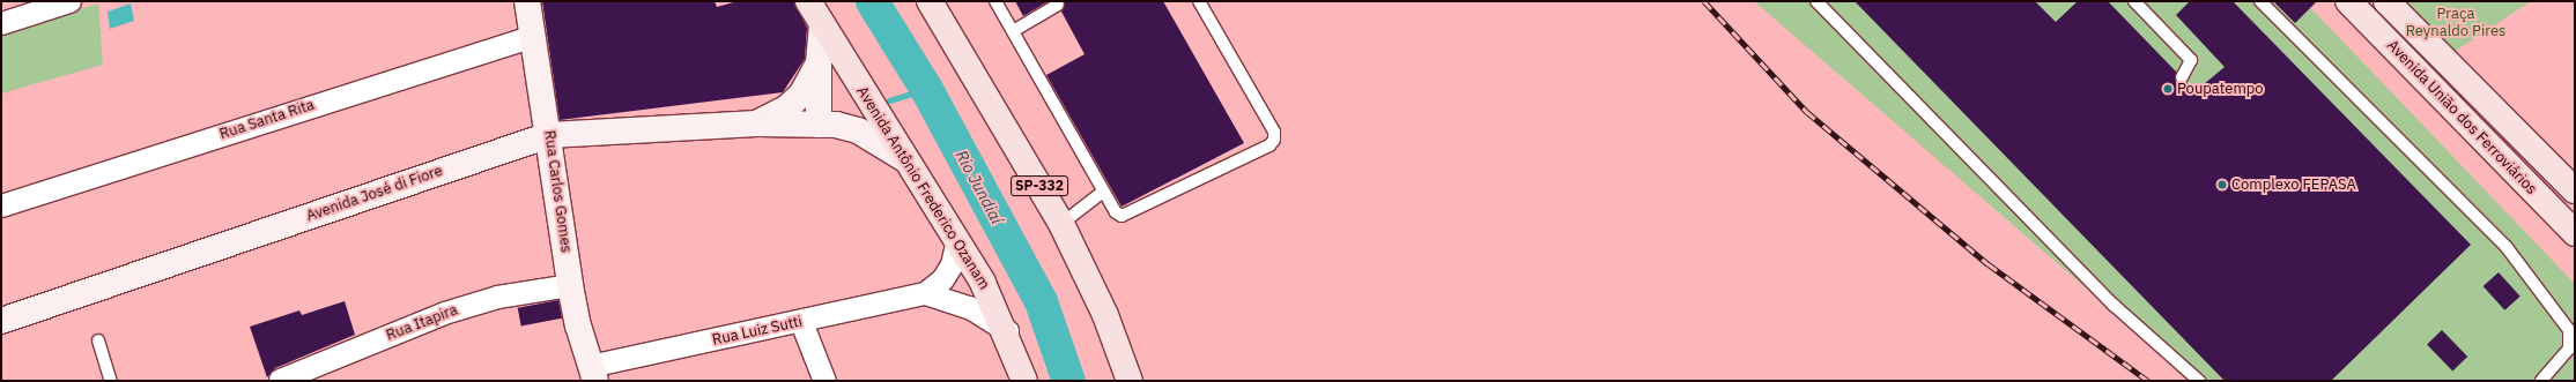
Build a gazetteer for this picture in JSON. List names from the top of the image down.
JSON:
{
  "streets": {
    "main road": ["Avenida União dos Ferroviários", "SP-332", "Avenida Antônio Frederico Ozanam"],
    "street": [
      "Rua Santa Rita",
      "Rua Carlos Gomes",
      "Avenida José di Fiore",
      "Rua Itapira",
      "Rua Luiz Sutti"
    ]
  },
  "crossings": [
    ["Rua Santa Rita", "Rua Carlos Gomes"],
    ["Avenida Antônio Frederico Ozanam", "Avenida José di Fiore"],
    ["Avenida Antônio Frederico Ozanam", "Rua Luiz Sutti"],
    ["Rua Carlos Gomes", "Avenida José di Fiore"],
    ["Rua Carlos Gomes", "Rua Itapira"],
    ["Rua Carlos Gomes", "Rua Luiz Sutti"]
  ],
  "water": ["Rio Jundiaí"],
  "parks": ["Praça Reynaldo Pires"],
  "places": ["Poupatempo", "Complexo FEPASA"]
}
